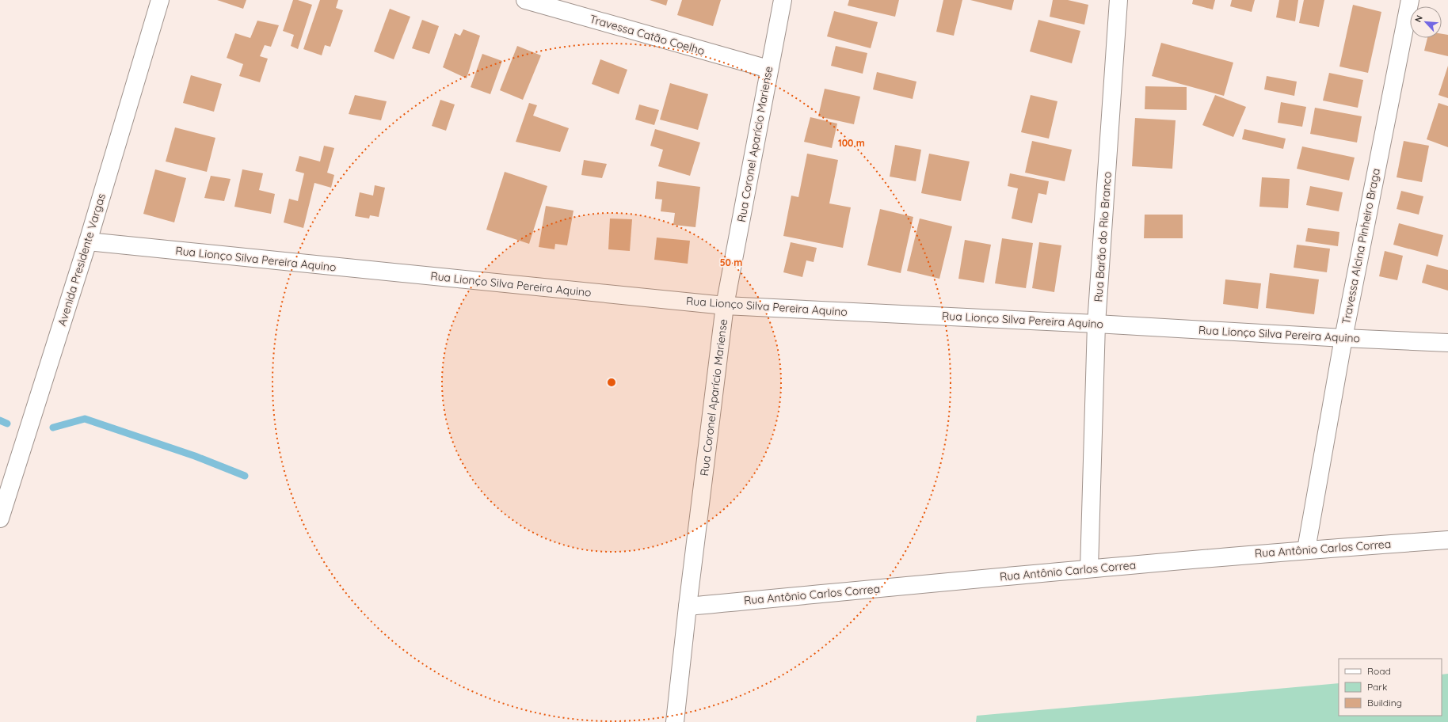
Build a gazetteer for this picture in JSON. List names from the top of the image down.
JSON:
{
  "streets": {
    "street": [
      "Travessa Catão Coelho",
      "Rua Coronel Aparício Mariense",
      "Rua Barão do Rio Branco",
      "Travessa Alcina Pinheiro Braga",
      "Rua Lionço Silva Pereira Aquino",
      "Avenida Presidente Vargas",
      "Rua Antônio Carlos Correa"
    ]
  },
  "crossings": [
    ["Travessa Catão Coelho", "Rua Coronel Aparício Mariense"],
    ["Rua Coronel Aparício Mariense", "Rua Lionço Silva Pereira Aquino"],
    ["Rua Coronel Aparício Mariense", "Rua Antônio Carlos Correa"],
    ["Rua Barão do Rio Branco", "Rua Lionço Silva Pereira Aquino"],
    ["Rua Barão do Rio Branco", "Rua Antônio Carlos Correa"],
    ["Travessa Alcina Pinheiro Braga", "Rua Lionço Silva Pereira Aquino"],
    ["Travessa Alcina Pinheiro Braga", "Rua Antônio Carlos Correa"],
    ["Rua Lionço Silva Pereira Aquino", "Avenida Presidente Vargas"]
  ],
  "legend": ["Road", "Park", "Building"],
  "north": "top left",
  "rings": ["100 m", "50 m"]
}
